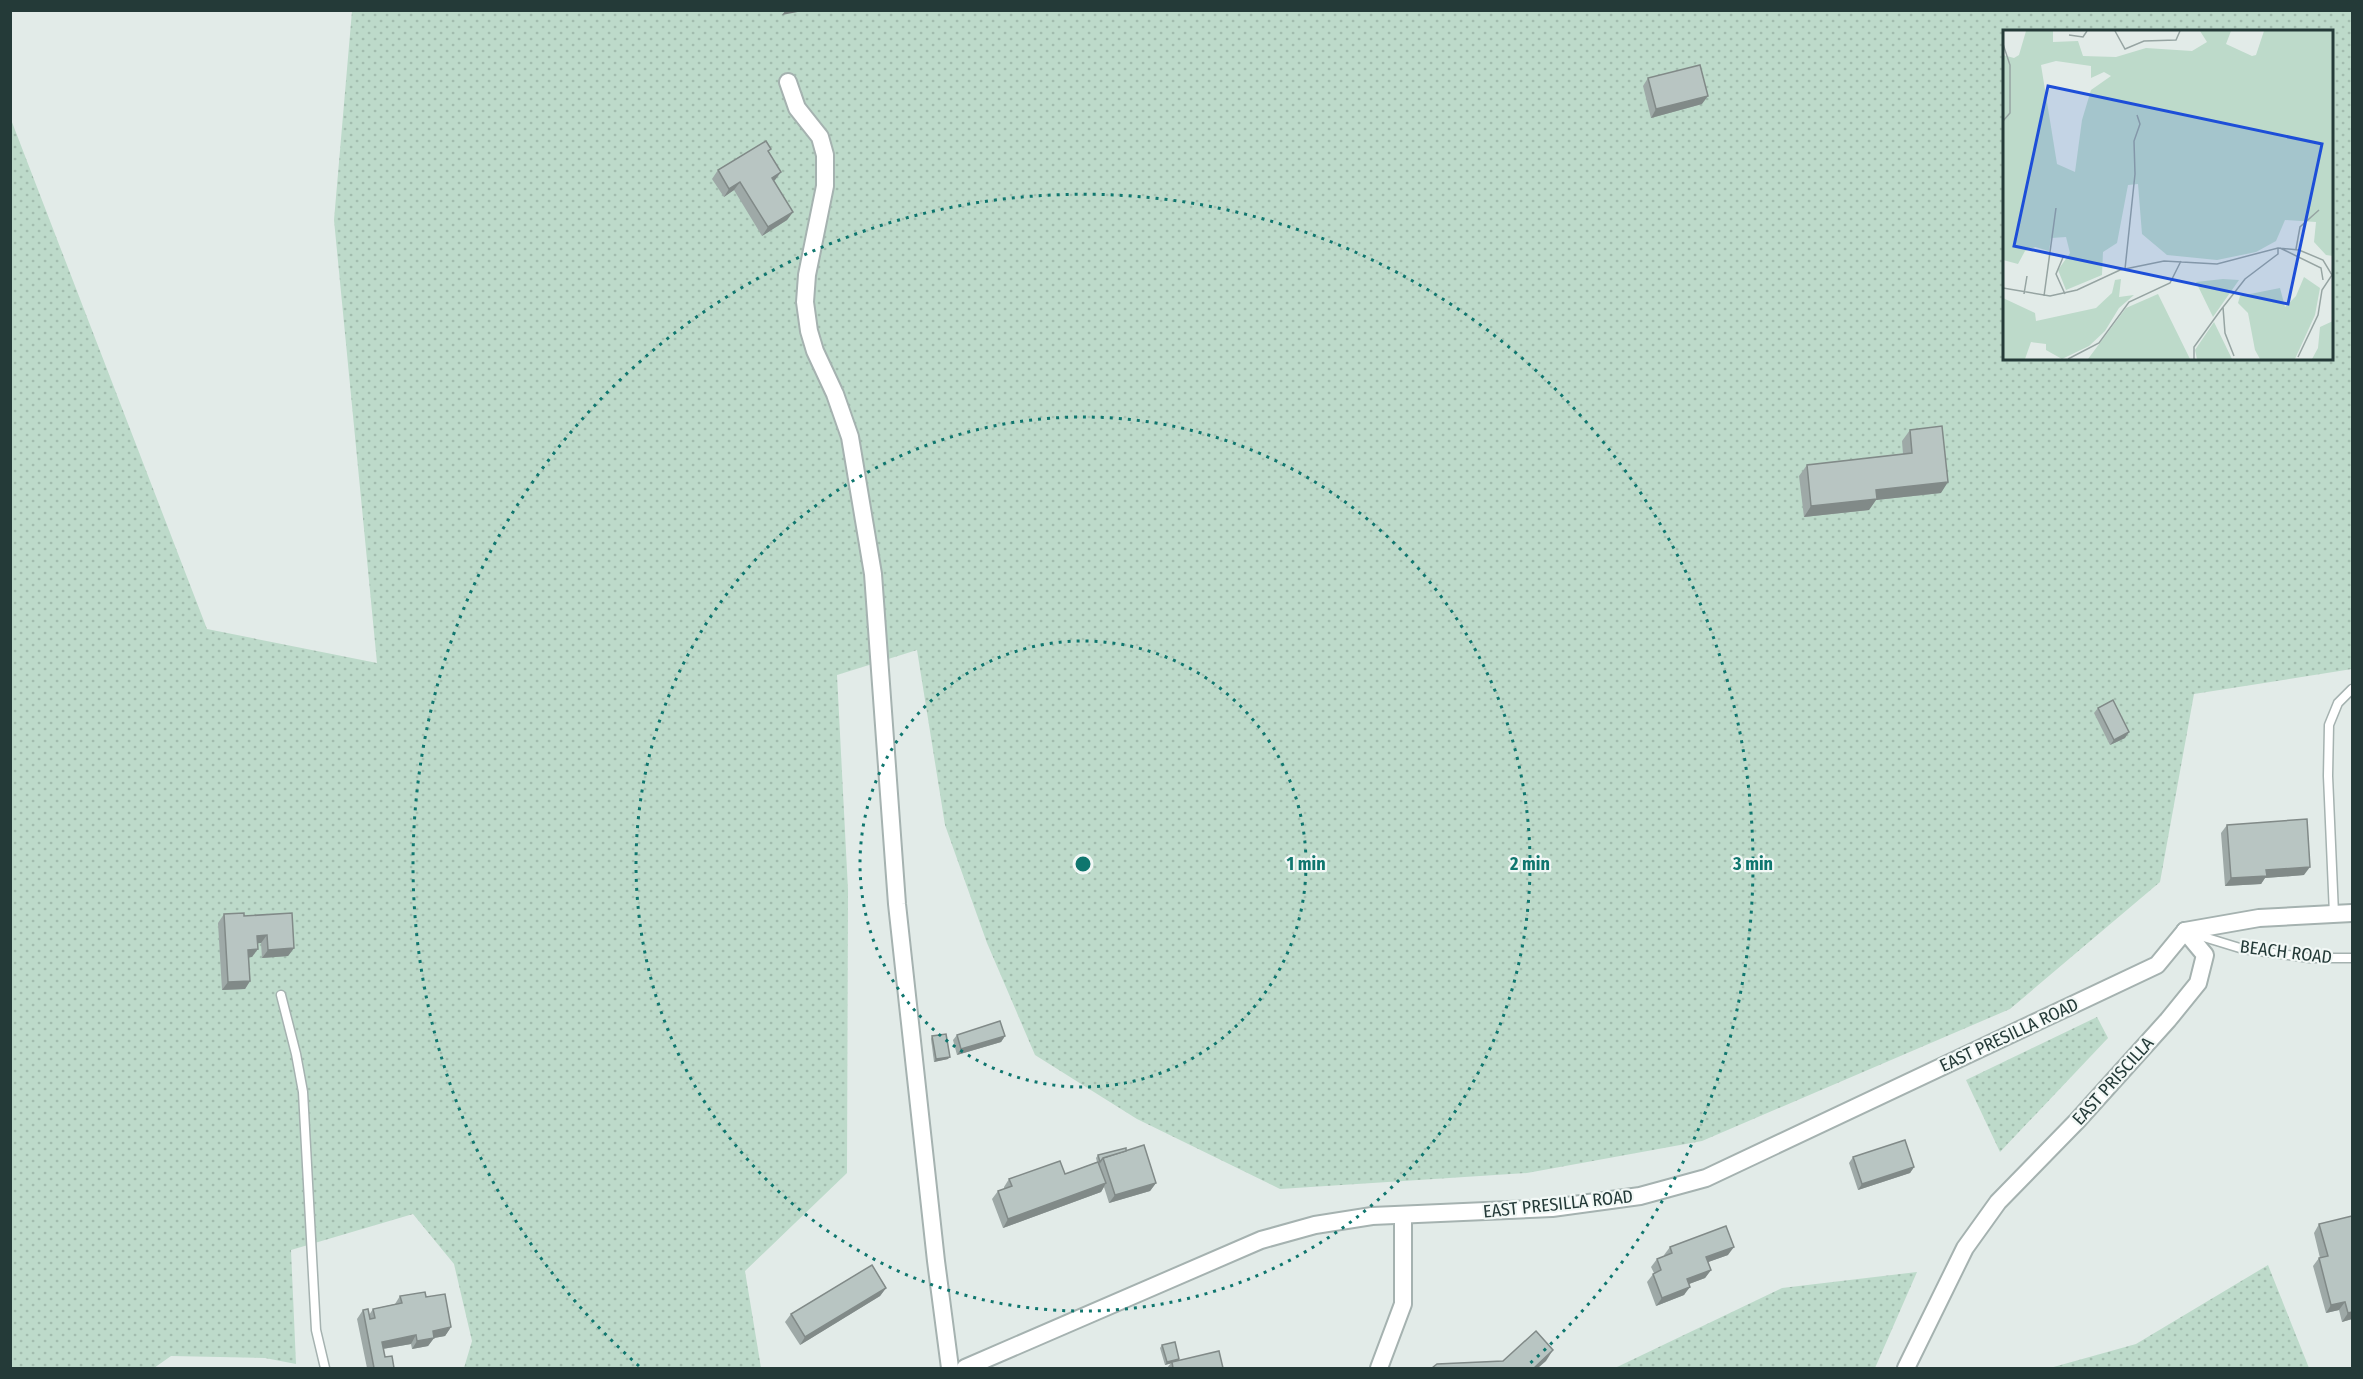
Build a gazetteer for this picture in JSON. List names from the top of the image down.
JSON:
{
  "streets": {
    "street": ["EAST PRESILLA ROAD", "EAST PRISCILLA"],
    "lane": ["BEACH ROAD"]
  },
  "crossings": [
    ["BEACH ROAD", "EAST PRESILLA ROAD"],
    ["BEACH ROAD", "EAST PRISCILLA"],
    ["EAST PRESILLA ROAD", "EAST PRISCILLA"]
  ],
  "rings": ["1 min", "2 min", "3 min"]
}
